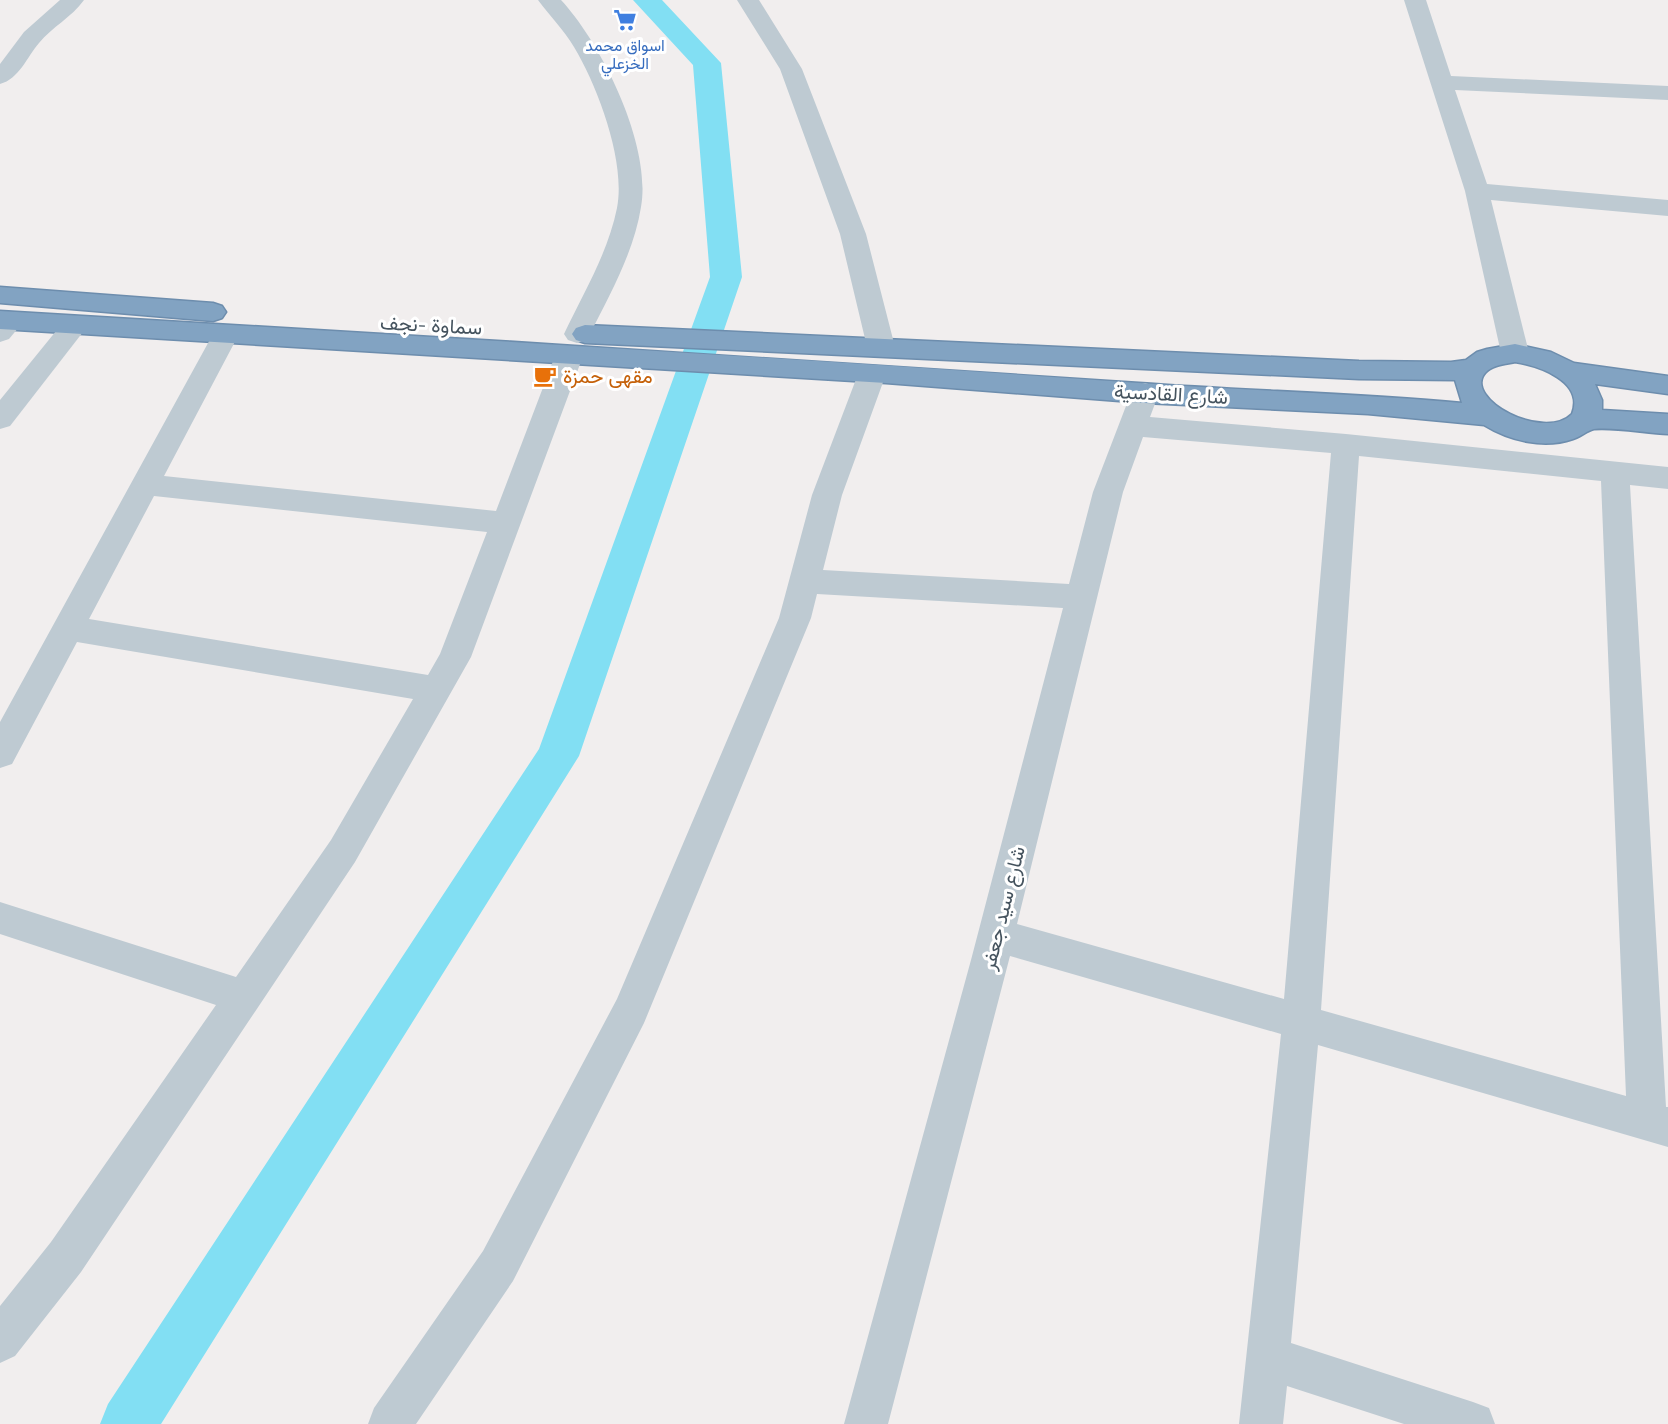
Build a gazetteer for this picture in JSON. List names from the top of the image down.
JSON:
{
  "streets": {
    "highway": ["سماوة -نجف", "شارع القادسية"],
    "street": ["شارع سيد جعفر"]
  },
  "crossings": [
    ["سماوة -نجف", "شارع القادسية"],
    ["شارع القادسية", "شارع سيد جعفر"]
  ],
  "places": {
    "supermarket": ["اسواق محمد الخزعلي"],
    "cafe": ["مقهى حمزة"]
  }
}
